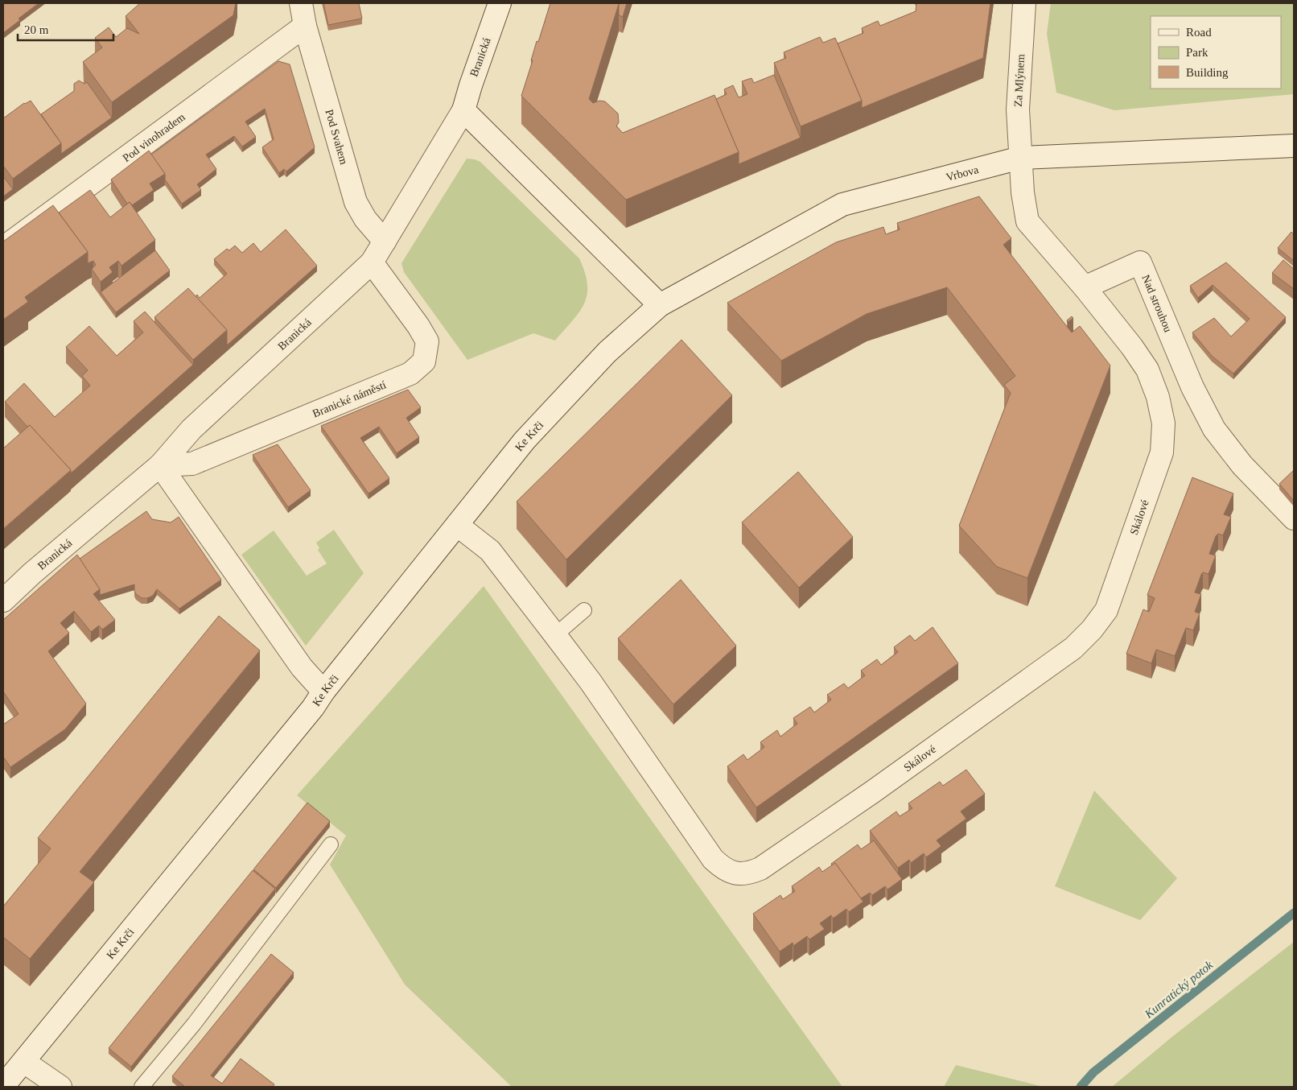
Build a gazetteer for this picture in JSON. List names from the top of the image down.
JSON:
{
  "streets": {
    "street": [
      "Branická",
      "Za Mlýnem",
      "Pod vinohradem",
      "Pod Svahem",
      "Vrbova",
      "Nad strouhou",
      "Branické náměstí",
      "Ke Krči",
      "Skálové"
    ]
  },
  "crossings": [
    ["Branická", "Pod Svahem"],
    ["Branická", "Branické náměstí"],
    ["Za Mlýnem", "Vrbova"],
    ["Pod vinohradem", "Pod Svahem"],
    ["Vrbova", "Ke Krči"],
    ["Nad strouhou", "Skálové"],
    ["Ke Krči", "Skálové"]
  ],
  "water": ["Kunratický potok"],
  "legend": ["Road", "Park", "Building"],
  "scale_bar": "20 m"
}
